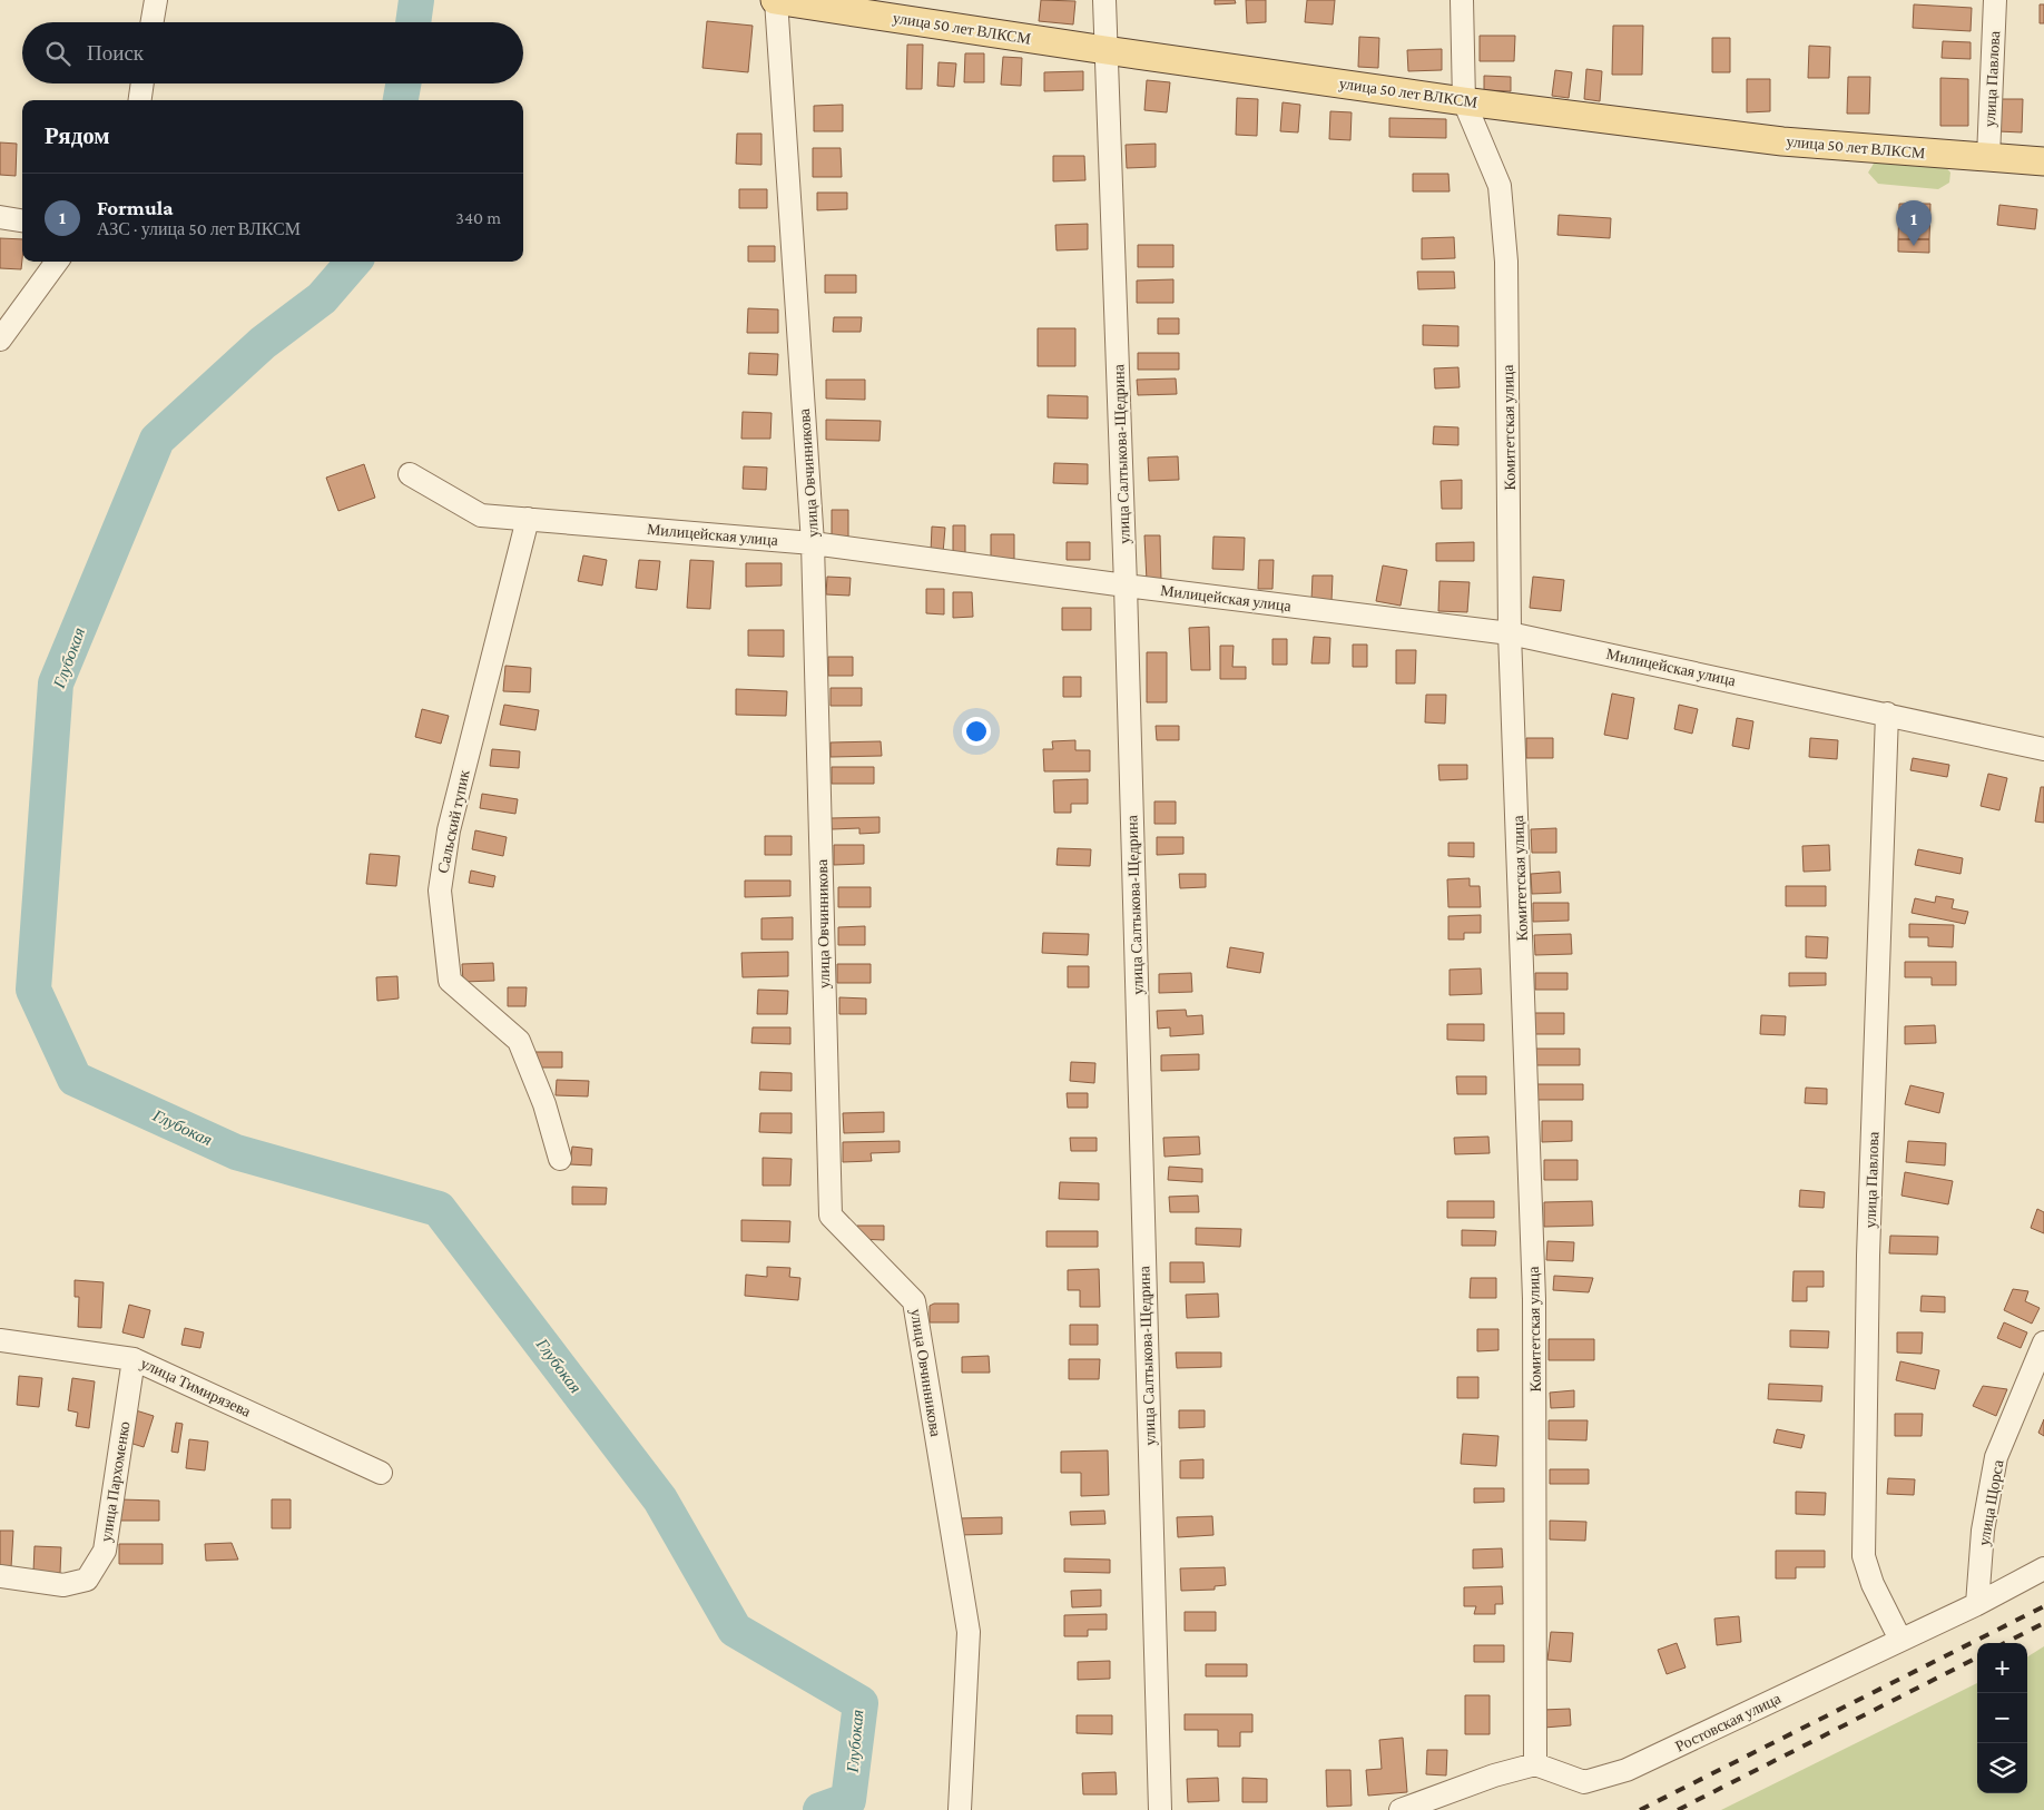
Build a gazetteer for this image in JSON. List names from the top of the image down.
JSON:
{
  "streets": {
    "main road": ["улица 50 лет ВЛКСМ"],
    "street": [
      "улица Павлова",
      "Комитетская улица",
      "улица Салтыкова-Щедрина",
      "улица Овчинникова",
      "Милицейская улица",
      "Сальский тупик",
      "улица Тимирязева",
      "улица Пархоменко",
      "улица Щорса",
      "Ростовская улица"
    ]
  },
  "crossings": [
    ["улица 50 лет ВЛКСМ", "улица Павлова"],
    ["улица 50 лет ВЛКСМ", "Комитетская улица"],
    ["улица 50 лет ВЛКСМ", "улица Салтыкова-Щедрина"],
    ["улица 50 лет ВЛКСМ", "улица Овчинникова"],
    ["улица Павлова", "Милицейская улица"],
    ["улица Павлова", "Ростовская улица"],
    ["Комитетская улица", "Милицейская улица"],
    ["Комитетская улица", "Ростовская улица"],
    ["улица Салтыкова-Щедрина", "Милицейская улица"],
    ["улица Овчинникова", "Милицейская улица"],
    ["Милицейская улица", "Сальский тупик"],
    ["улица Тимирязева", "улица Пархоменко"],
    ["улица Щорса", "Ростовская улица"]
  ],
  "water": ["Глубокая"],
  "page": {
    "search": "Поиск",
    "heading": "Рядом",
    "list": [
      {
        "mark": "1",
        "name": "Formula",
        "note": "АЗС · улица 50 лет ВЛКСМ",
        "value": "340 m"
      }
    ],
    "pins": "1",
    "map_buttons": ["+", "−"]
  }
}
